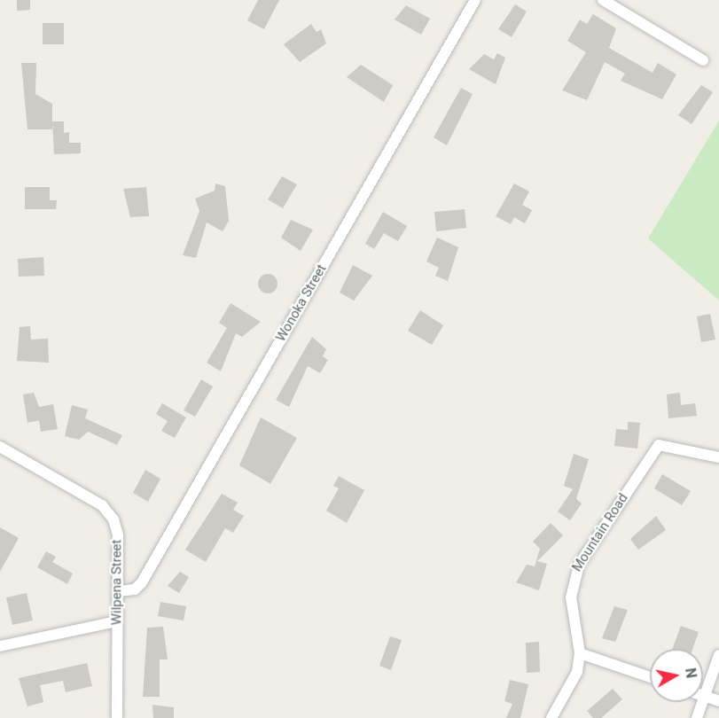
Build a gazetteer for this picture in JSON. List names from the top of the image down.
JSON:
{
  "streets": {
    "street": ["Wonoka Street", "Mountain Road", "Wilpena Street"]
  },
  "crossings": [
    ["Wonoka Street", "Wilpena Street"]
  ],
  "north": "right"
}
